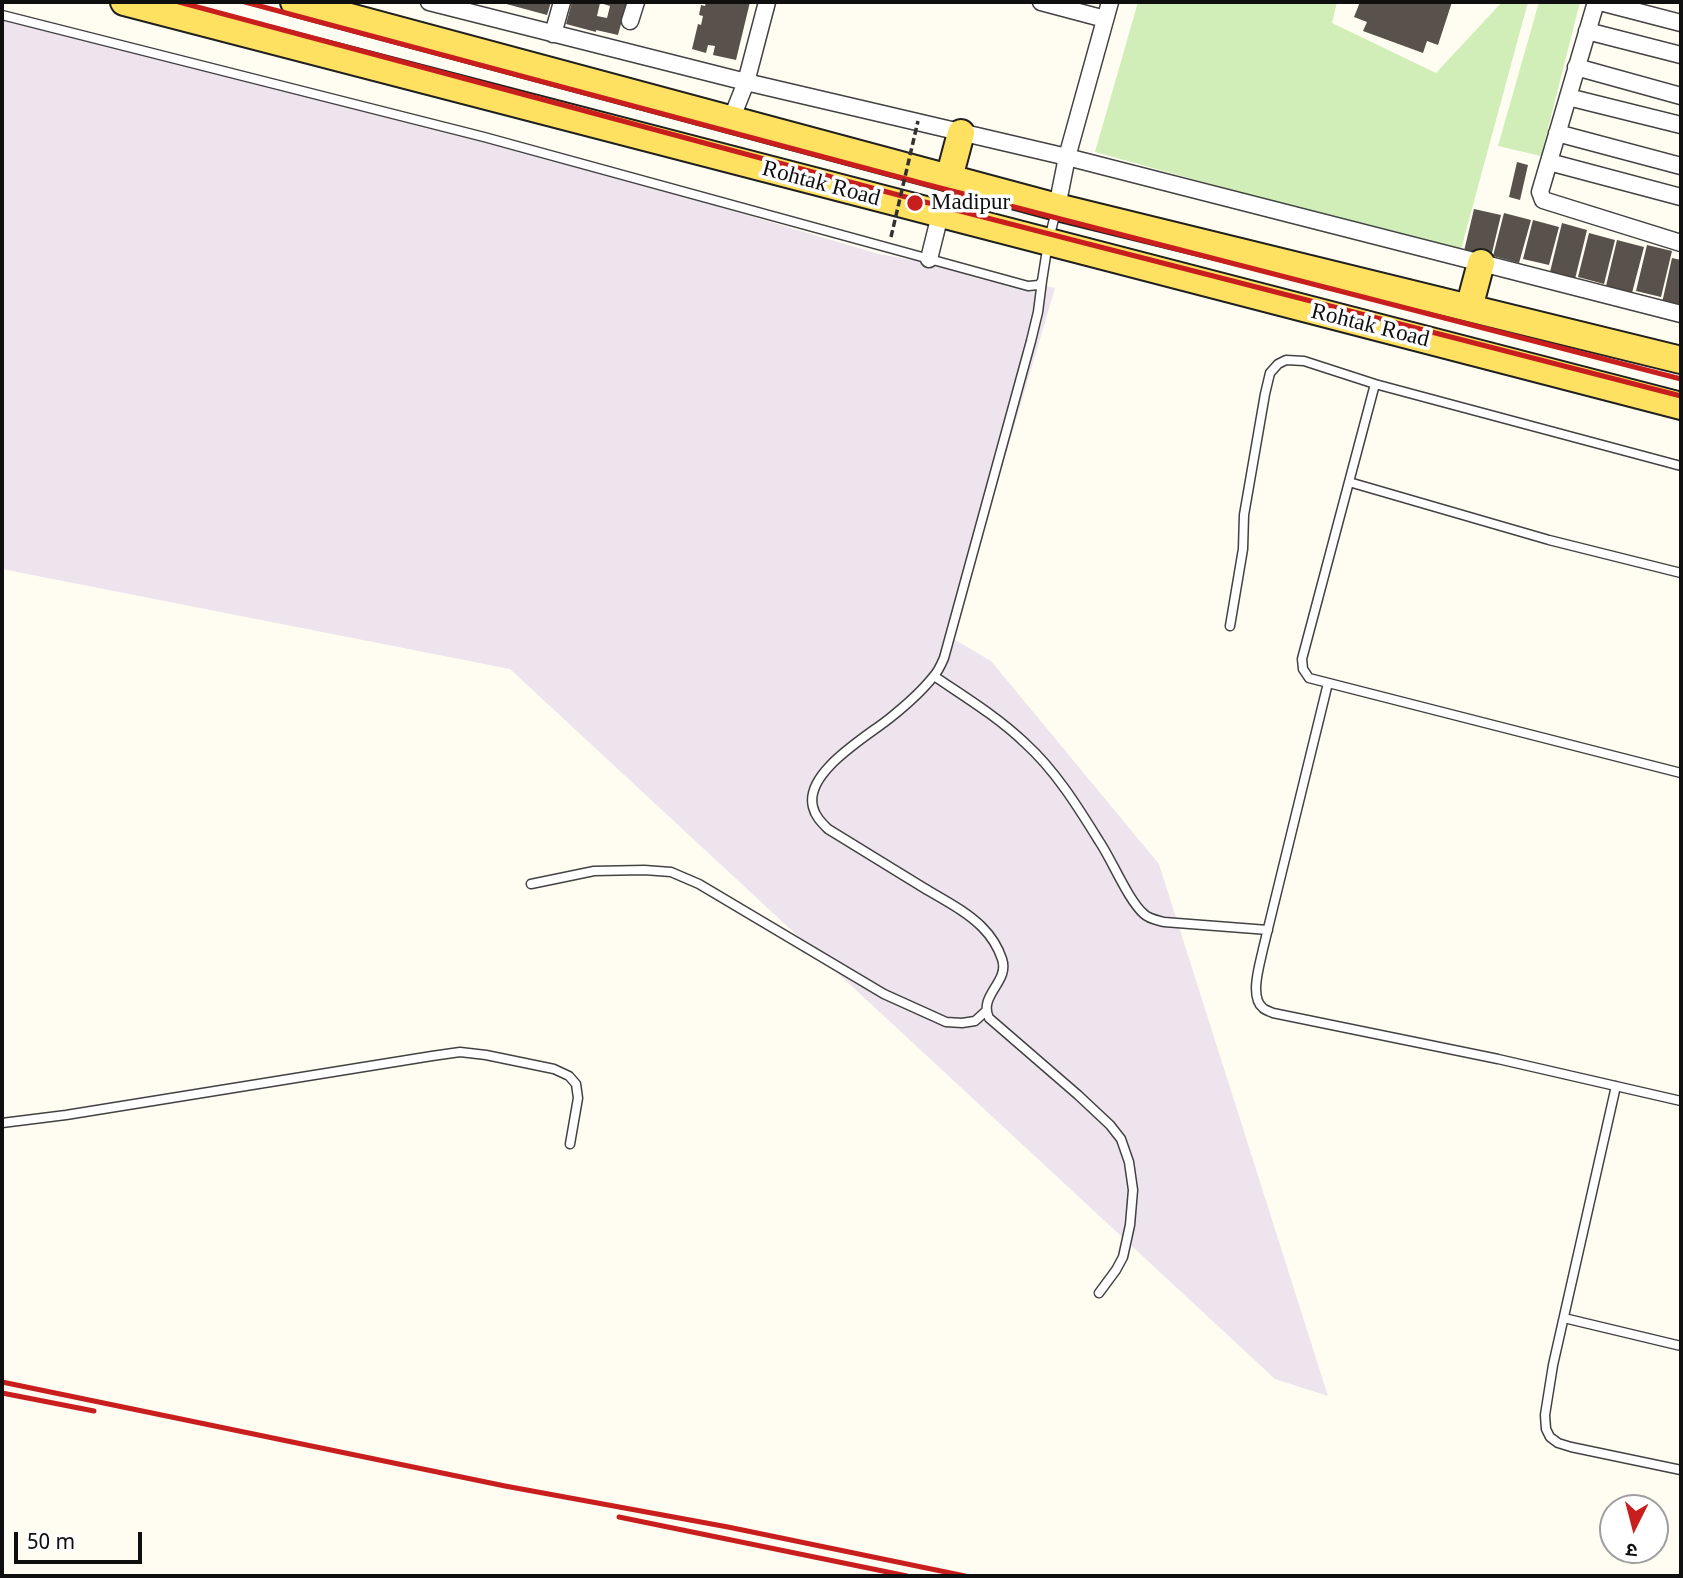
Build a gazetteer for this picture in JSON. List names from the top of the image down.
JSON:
{
  "streets": {
    "main road": ["Rohtak Road"]
  },
  "places": ["Madipur"],
  "scale_bar": "50 m",
  "north": "bottom"
}
